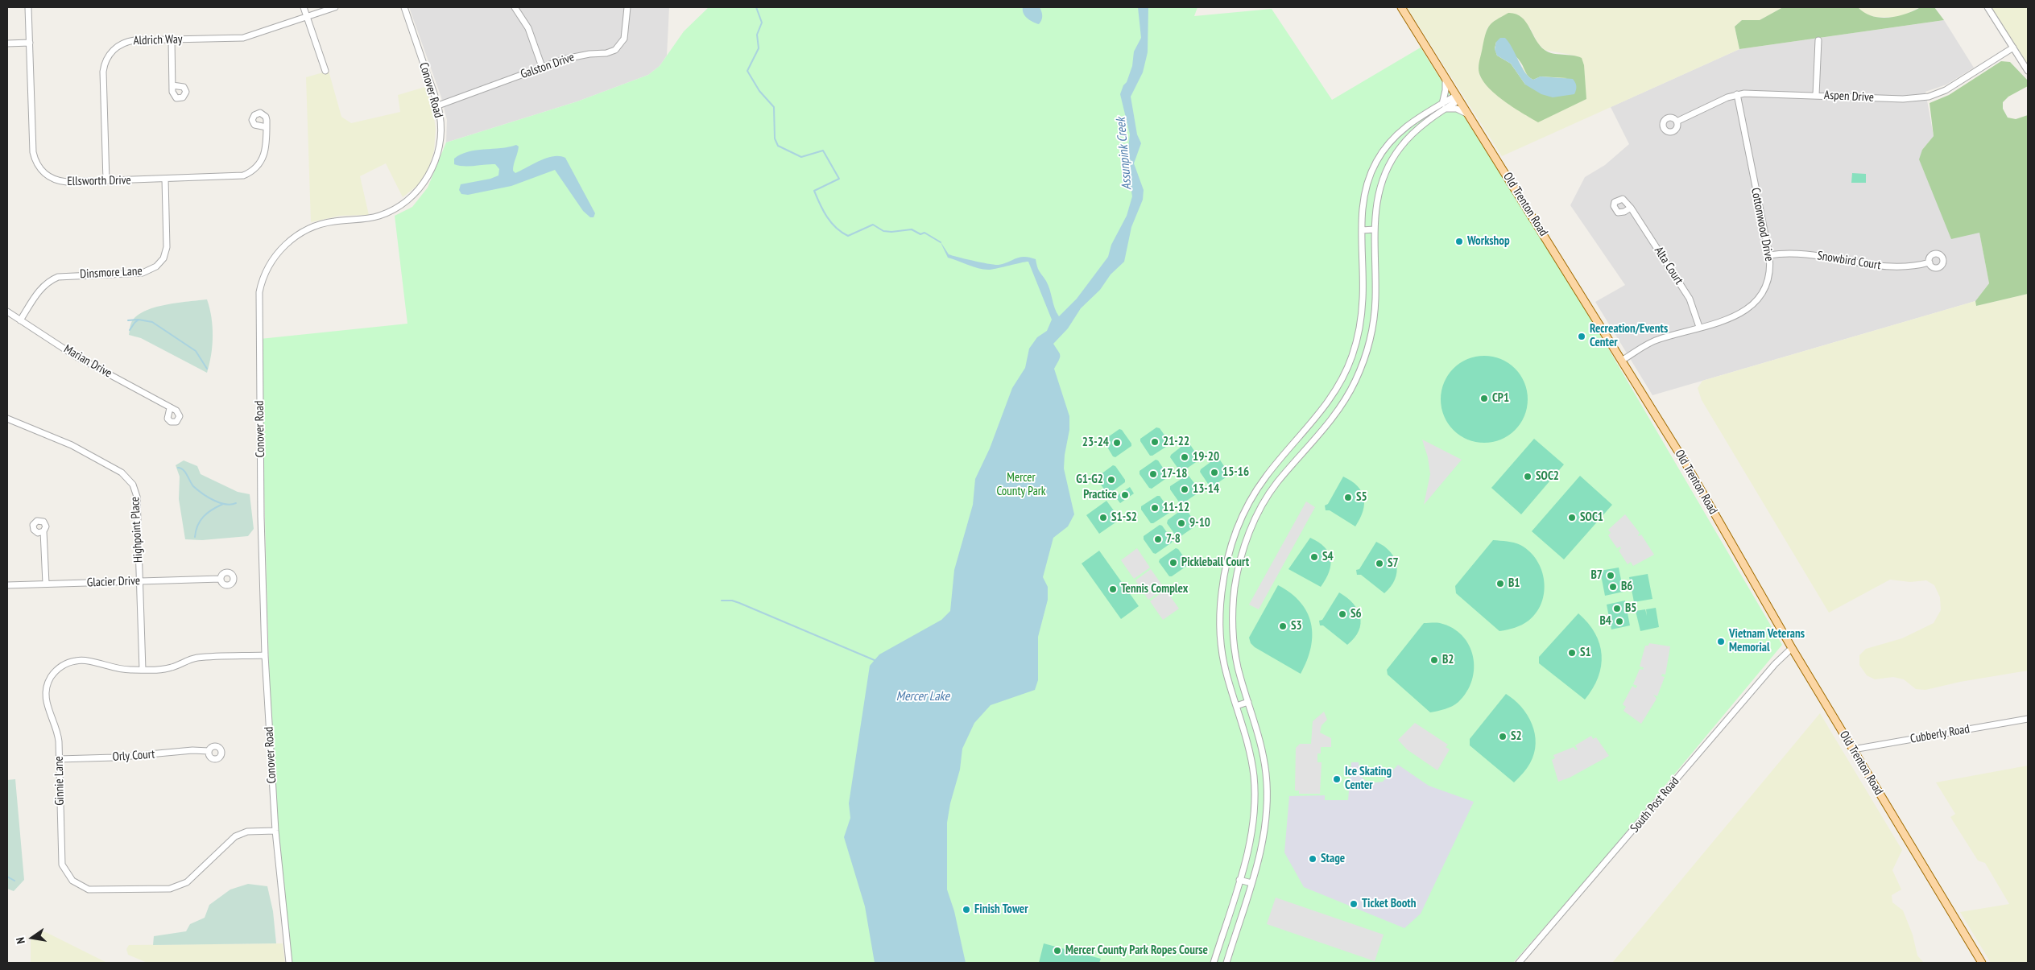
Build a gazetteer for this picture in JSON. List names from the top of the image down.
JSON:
{
  "streets": {
    "main road": ["Old Trenton Road"],
    "street": [
      "Aldrich Way",
      "Galston Drive",
      "Conover Road",
      "Aspen Drive",
      "Ellsworth Drive",
      "Cottonwood Drive",
      "Snowbird Court",
      "Alta Court",
      "Dinsmore Lane",
      "Marian Drive",
      "Highpoint Place",
      "Glacier Drive",
      "Cubberly Road",
      "Orly Court",
      "Ginnie Lane",
      "South Post Road"
    ]
  },
  "crossings": [
    ["Aldrich Way", "Ellsworth Drive"],
    ["Galston Drive", "Conover Road"],
    ["Conover Road", "Ginnie Lane"],
    ["Aspen Drive", "Cottonwood Drive"],
    ["Ellsworth Drive", "Dinsmore Lane"],
    ["Old Trenton Road", "Cottonwood Drive"],
    ["Old Trenton Road", "Cubberly Road"],
    ["Old Trenton Road", "South Post Road"],
    ["Cottonwood Drive", "Snowbird Court"],
    ["Cottonwood Drive", "Alta Court"],
    ["Dinsmore Lane", "Marian Drive"],
    ["Highpoint Place", "Glacier Drive"],
    ["Highpoint Place", "Ginnie Lane"],
    ["Orly Court", "Ginnie Lane"]
  ],
  "water": ["Assunpink Creek", "Mercer Lake"],
  "parks": ["Mercer County Park"],
  "places": [
    "Workshop",
    "Recreation/Events Center",
    "CP1",
    "21-22",
    "23-24",
    "19-20",
    "15-16",
    "17-18",
    "SOC2",
    "G1-G2",
    "13-14",
    "Practice",
    "S5",
    "11-12",
    "S1-S2",
    "SOC1",
    "9-10",
    "7-8",
    "S4",
    "Pickleball Court",
    "S7",
    "B7",
    "B1",
    "B6",
    "Tennis Complex",
    "B5",
    "S6",
    "B4",
    "S3",
    "Vietnam Veterans Memorial",
    "S1",
    "B2",
    "S2",
    "Ice Skating Center",
    "Stage",
    "Ticket Booth",
    "Finish Tower",
    "Mercer County Park Ropes Course"
  ],
  "north": "left"
}
